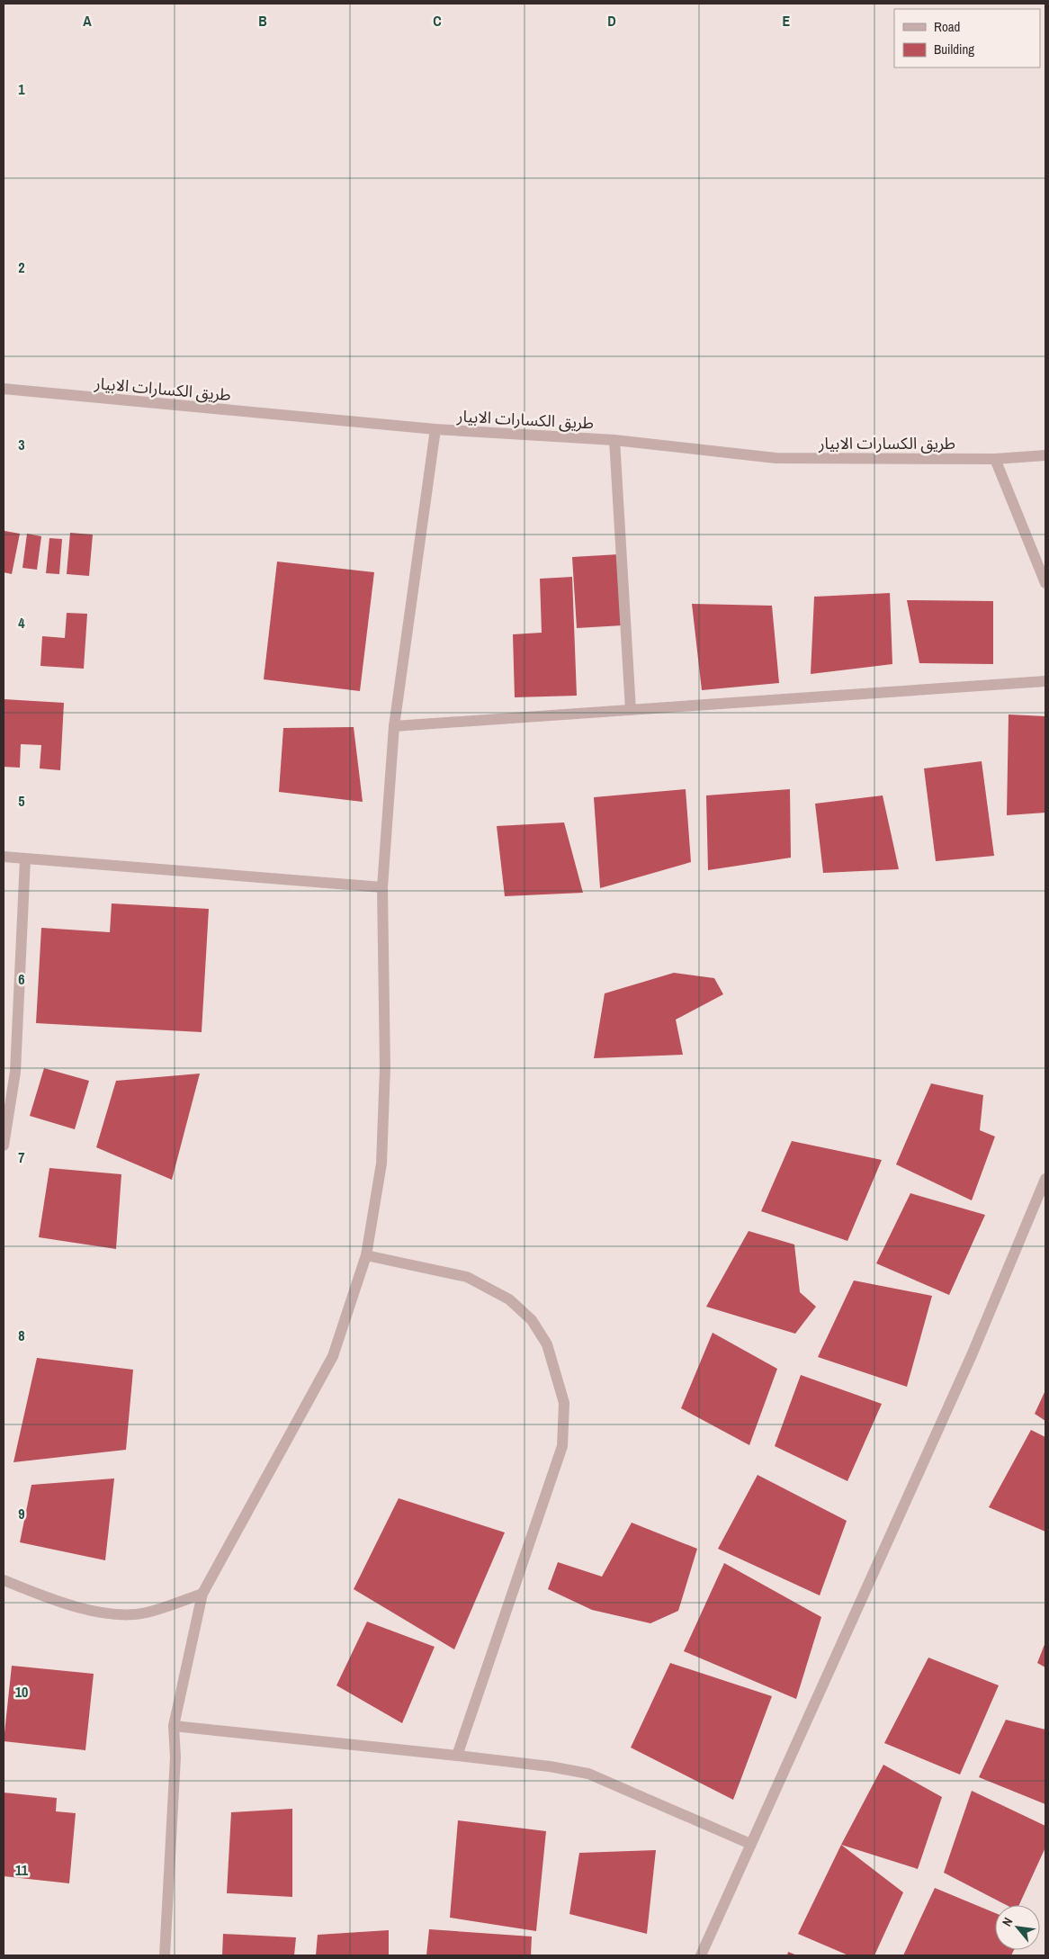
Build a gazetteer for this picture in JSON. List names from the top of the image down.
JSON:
{
  "streets": {
    "street": ["طريق الكسارات الابيار"]
  },
  "legend": ["Road", "Building"],
  "north": "top left",
  "grid": {
    "columns": [
      "A",
      "B",
      "C",
      "D",
      "E"
    ],
    "rows": [
      "1",
      "2",
      "3",
      "4",
      "5",
      "6",
      "7",
      "8",
      "9",
      "10",
      "11"
    ]
  }
}
